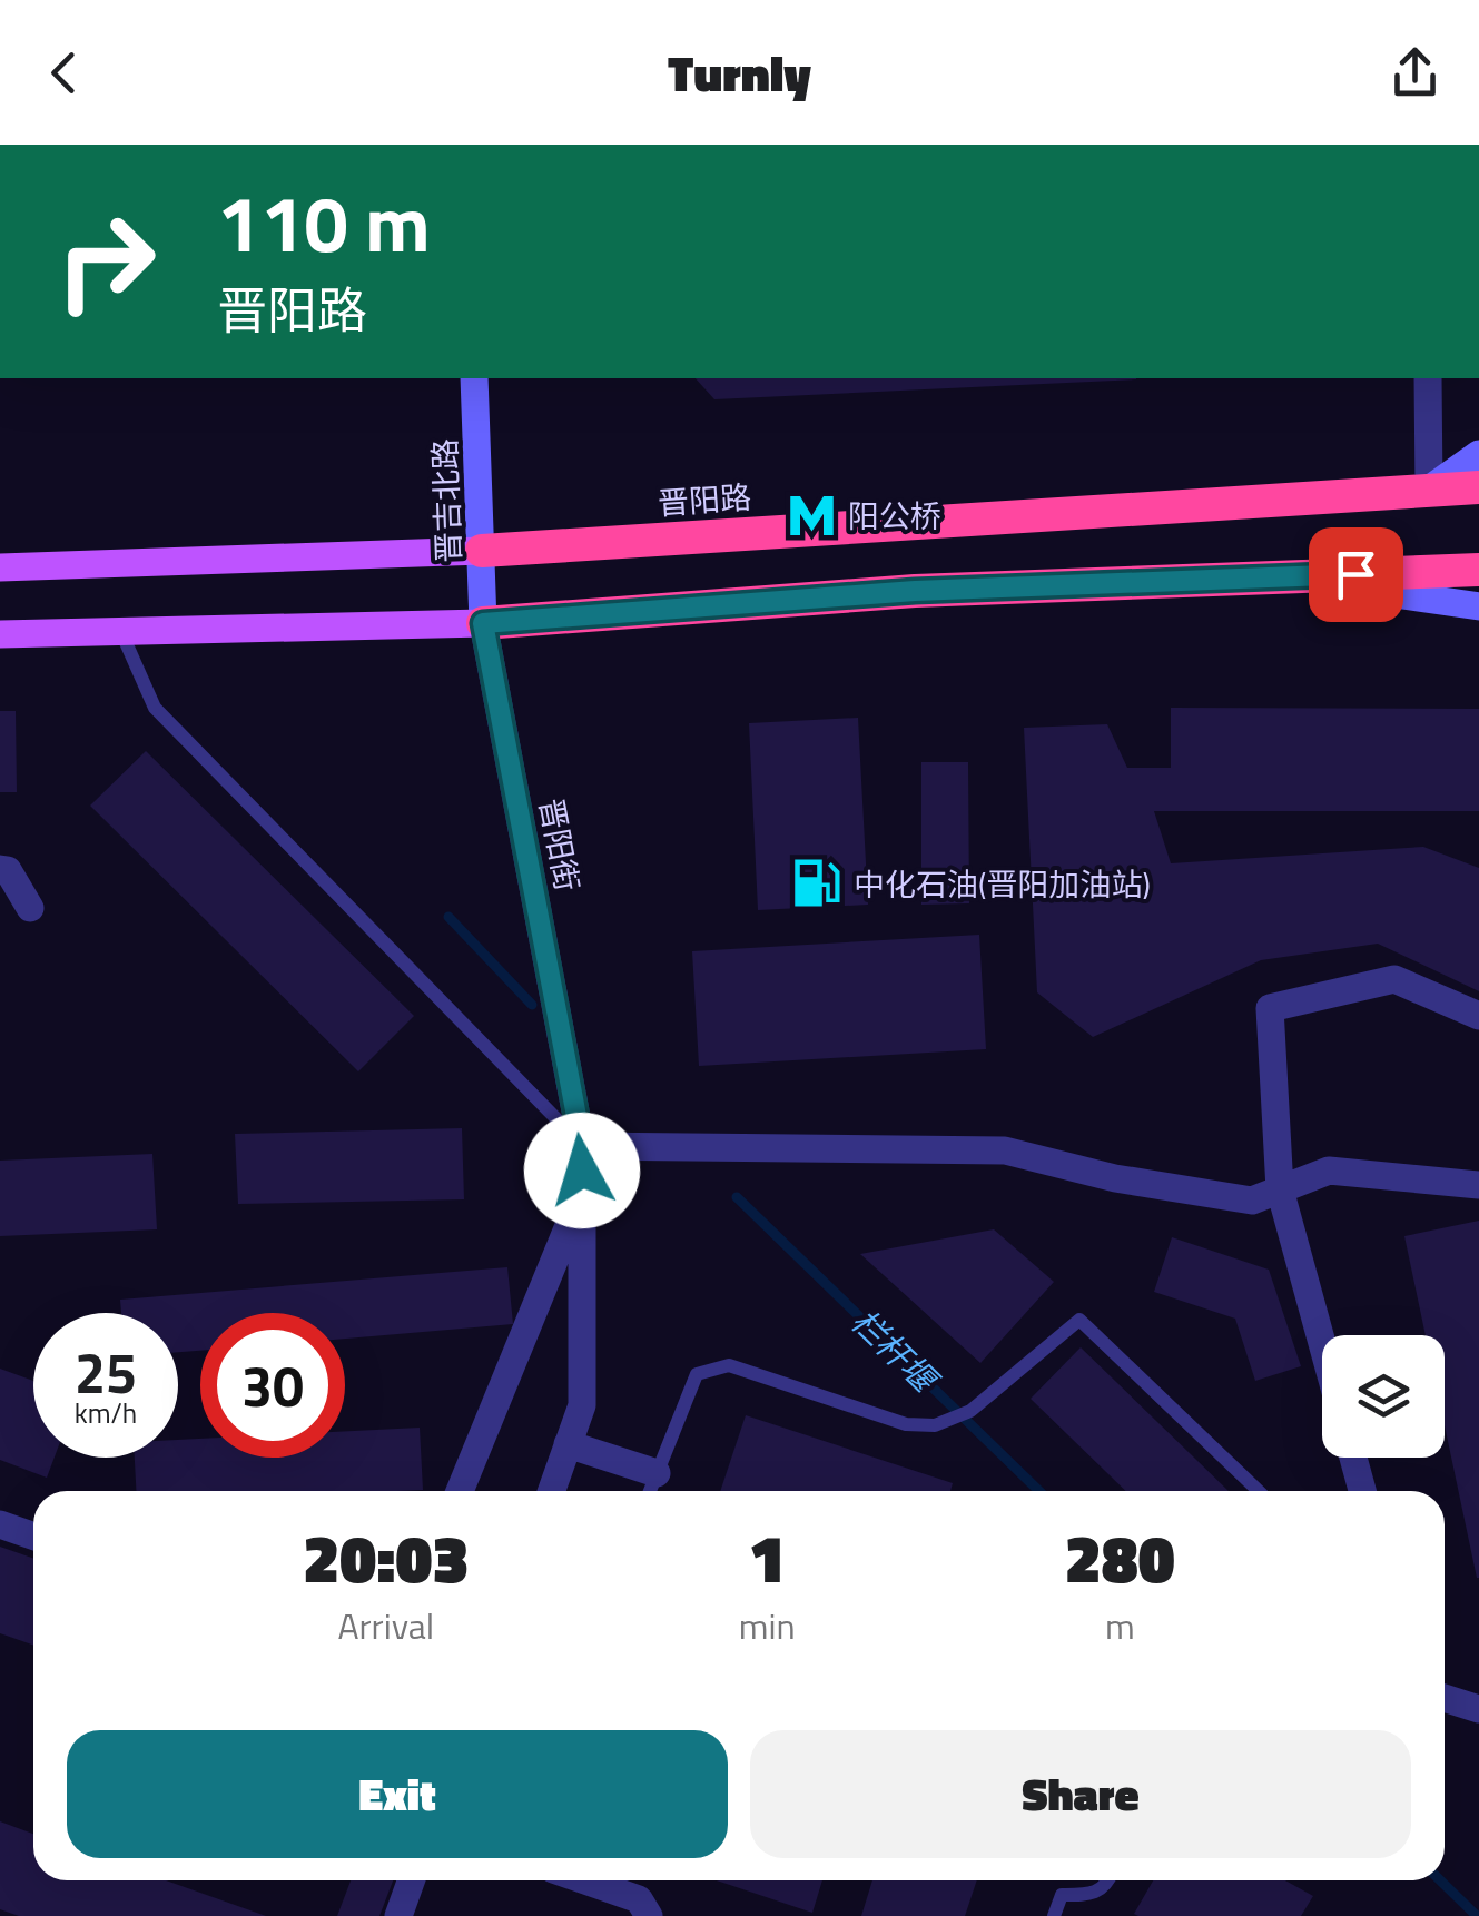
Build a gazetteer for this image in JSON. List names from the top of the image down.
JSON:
{
  "streets": {
    "highway": ["晋阳路"],
    "street": ["晋吉北路", "晋阳街"]
  },
  "crossings": [
    ["晋阳路", "晋吉北路"],
    ["晋吉北路", "晋阳街"]
  ],
  "water": ["栏杆堰"],
  "places": {
    "metro station": ["阳公桥"],
    "fuel station": ["中化石油(晋阳加油站)"]
  },
  "page": {
    "header": "Turnly",
    "turn": ["110 m", "晋阳路"],
    "speed": "25 km/h",
    "limit": "30",
    "eta": [
      "20:03",
      "Arrival",
      "1",
      "min",
      "280",
      "m"
    ],
    "buttons": ["Exit", "Share"]
  }
}
